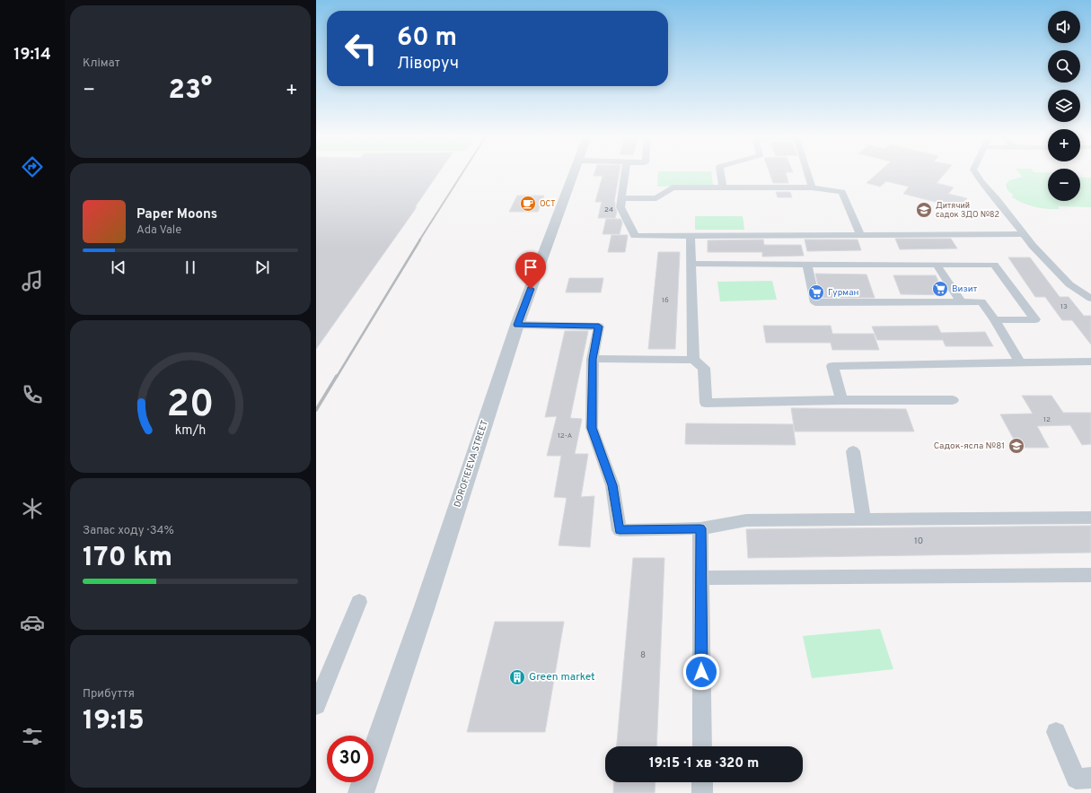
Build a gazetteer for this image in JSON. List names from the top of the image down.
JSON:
{
  "streets": {
    "street": ["DOROFIEIEVA STREET"]
  },
  "places": {
    "cafe": ["ОСТ"],
    "school or university": ["Дитячий садок ЗДО №82", "Садок-ясла №81"],
    "supermarket": ["Визит", "Гурман"],
    "building": ["Green market"]
  },
  "house_numbers": [
    "24",
    "16",
    "13",
    "12",
    "12-А",
    "10",
    "8"
  ],
  "page": {
    "tabs": "19:14",
    "tile": [
      "Клімат",
      ["Запас ходу · 34%", "170 km"],
      ["Прибуття", "19:15"]
    ],
    "map_buttons": ["+", "−"],
    "turn": ["60 m", "Ліворуч"],
    "heat": ["−", "23°", "+"],
    "song": ["Paper Moons", "Ada Vale"],
    "limit": "30",
    "trip": "19:15 · 1 хв · 320 m",
    "gauge": ["20", "km/h"]
  }
}
